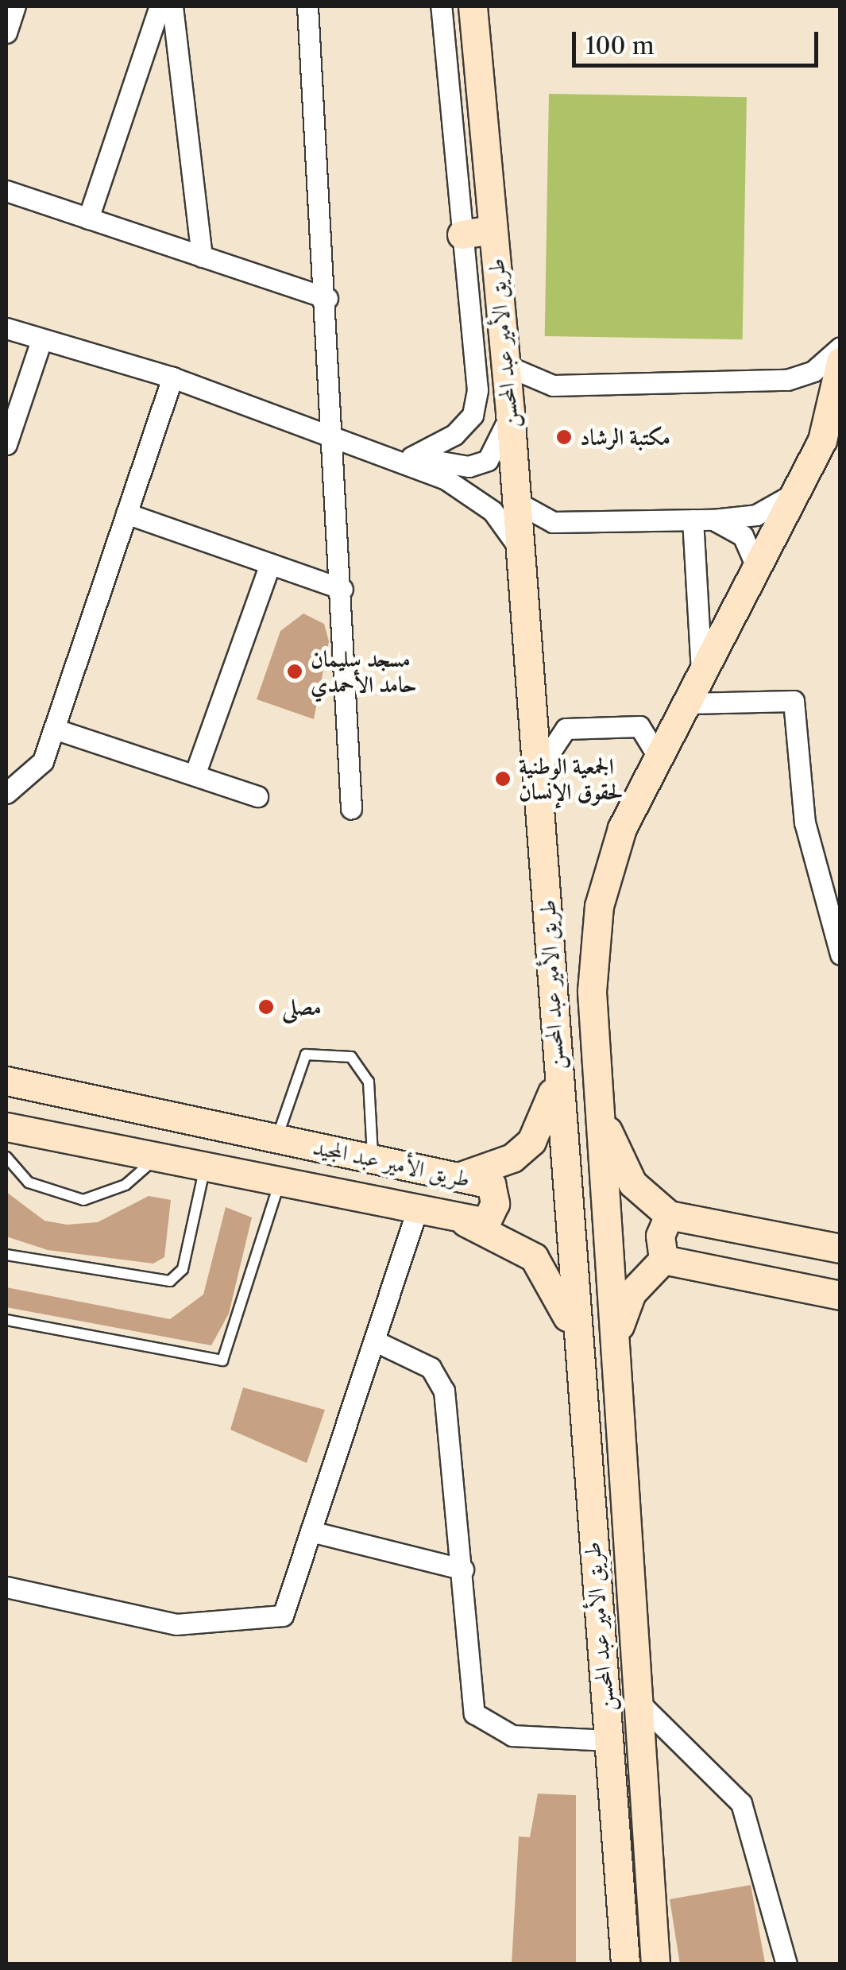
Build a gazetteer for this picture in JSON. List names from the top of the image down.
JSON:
{
  "streets": {
    "main road": ["طريق الأمير عبد المحسن", "طريق الأمير عبد المجيد"]
  },
  "places": [
    "مكتبة الرشاد",
    "مسجد سليمان حامد الأحمدي",
    "الجمعية الوطنية لحقوق الإنسان",
    "مصلى"
  ],
  "scale_bar": "100 m"
}
